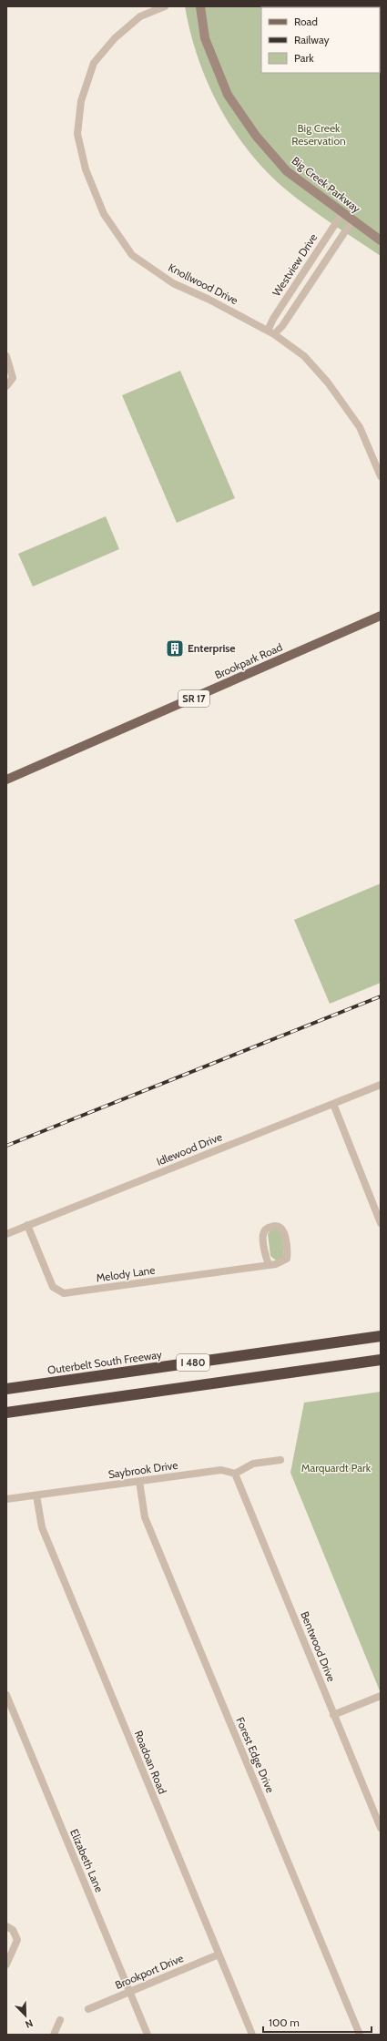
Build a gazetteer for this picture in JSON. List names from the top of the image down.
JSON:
{
  "streets": {
    "highway": ["Outerbelt South Freeway", "I 480"],
    "main road": ["Brookpark Road", "SR 17"],
    "street": [
      "Big Creek Parkway",
      "Westview Drive",
      "Knollwood Drive",
      "Idlewood Drive",
      "Melody Lane",
      "Saybrook Drive",
      "Bentwood Drive",
      "Forest Edge Drive",
      "Roadoan Road",
      "Elizabeth Lane",
      "Brookport Drive"
    ]
  },
  "crossings": [
    ["Big Creek Parkway", "Westview Drive"],
    ["Westview Drive", "Knollwood Drive"],
    ["Idlewood Drive", "Melody Lane"],
    ["Saybrook Drive", "Bentwood Drive"],
    ["Saybrook Drive", "Forest Edge Drive"],
    ["Saybrook Drive", "Roadoan Road"],
    ["Roadoan Road", "Brookport Drive"],
    ["Elizabeth Lane", "Brookport Drive"]
  ],
  "parks": ["Big Creek Reservation", "Marquardt Park"],
  "places": {
    "building": ["Enterprise"]
  },
  "legend": ["Road", "Railway", "Park"],
  "scale_bar": "100 m",
  "north": "bottom right"
}
